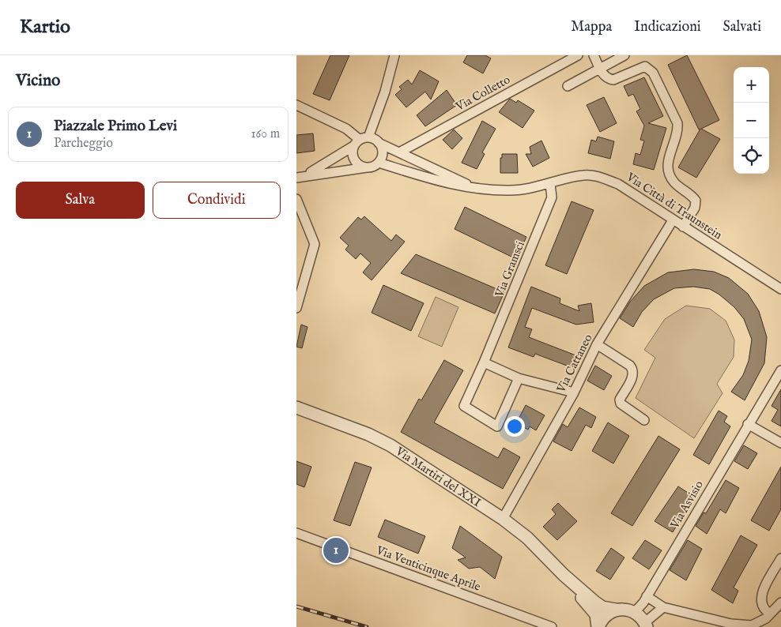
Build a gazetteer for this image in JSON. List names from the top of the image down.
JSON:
{
  "streets": {
    "street": [
      "Via Colletto",
      "Via Città di Traunstein",
      "Via Gramsci",
      "Via Cattaneo",
      "Via Martiri del XXI",
      "Via Asvisio",
      "Via Venticinque Aprile"
    ]
  },
  "crossings": [
    ["Via Colletto", "Via Città di Traunstein"],
    ["Via Città di Traunstein", "Via Gramsci"],
    ["Via Città di Traunstein", "Via Cattaneo"],
    ["Via Cattaneo", "Via Martiri del XXI"],
    ["Via Martiri del XXI", "Via Asvisio"]
  ],
  "page": {
    "header": "Kartio",
    "nav": ["Mappa", "Indicazioni", "Salvati"],
    "heading": "Vicino",
    "map_buttons": ["+", "−"],
    "list": [
      {
        "mark": "1",
        "name": "Piazzale Primo Levi",
        "note": "Parcheggio",
        "value": "160 m"
      }
    ],
    "buttons": ["Salva", "Condividi"],
    "pins": "1"
  }
}
